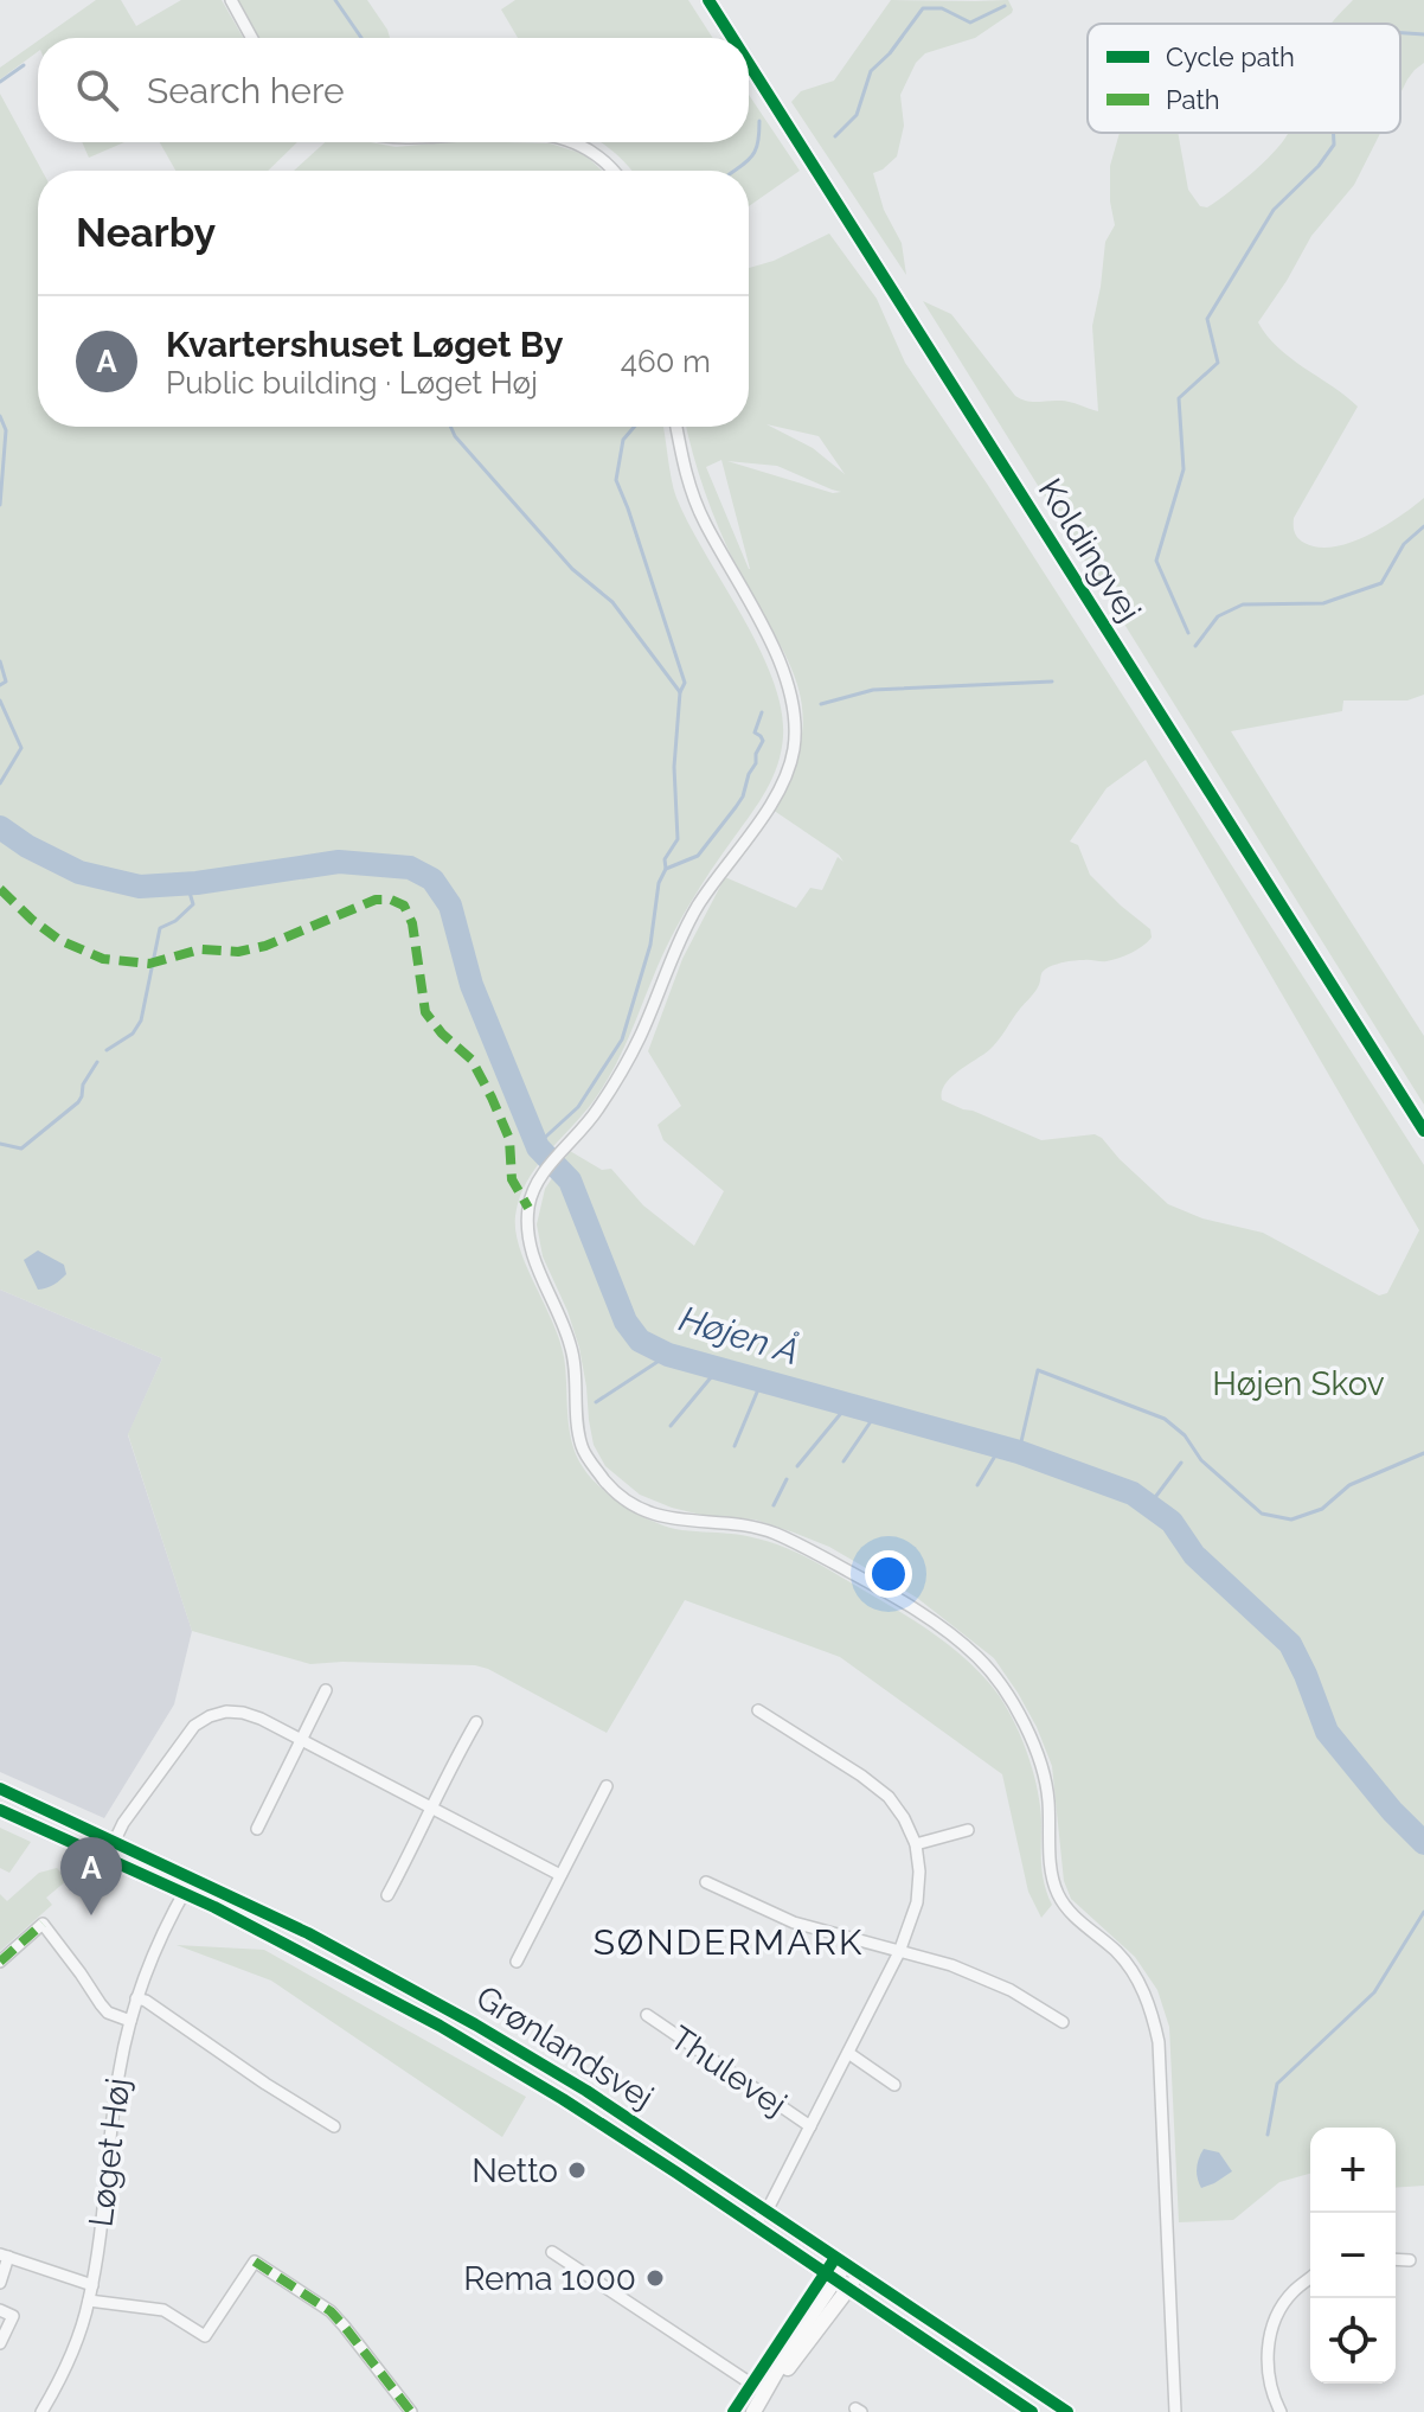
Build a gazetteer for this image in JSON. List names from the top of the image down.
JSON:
{
  "streets": {
    "street": [
      "Koldingvej",
      "Grønlandsvej",
      "Thulevej",
      "Løget Høj"
    ]
  },
  "crossings": [
    ["Grønlandsvej", "Thulevej"],
    ["Grønlandsvej", "Løget Høj"]
  ],
  "districts": ["SØNDERMARK"],
  "water": ["Højen Å"],
  "parks": ["Højen Skov"],
  "places": ["Netto", "Rema 1000"],
  "legend": ["Cycle path", "Path"],
  "page": {
    "search": "Search here",
    "heading": "Nearby",
    "list": [
      {
        "mark": "A",
        "name": "Kvartershuset Løget By",
        "note": "Public building · Løget Høj",
        "value": "460 m"
      }
    ],
    "pins": "A",
    "map_buttons": ["+", "−"]
  }
}
